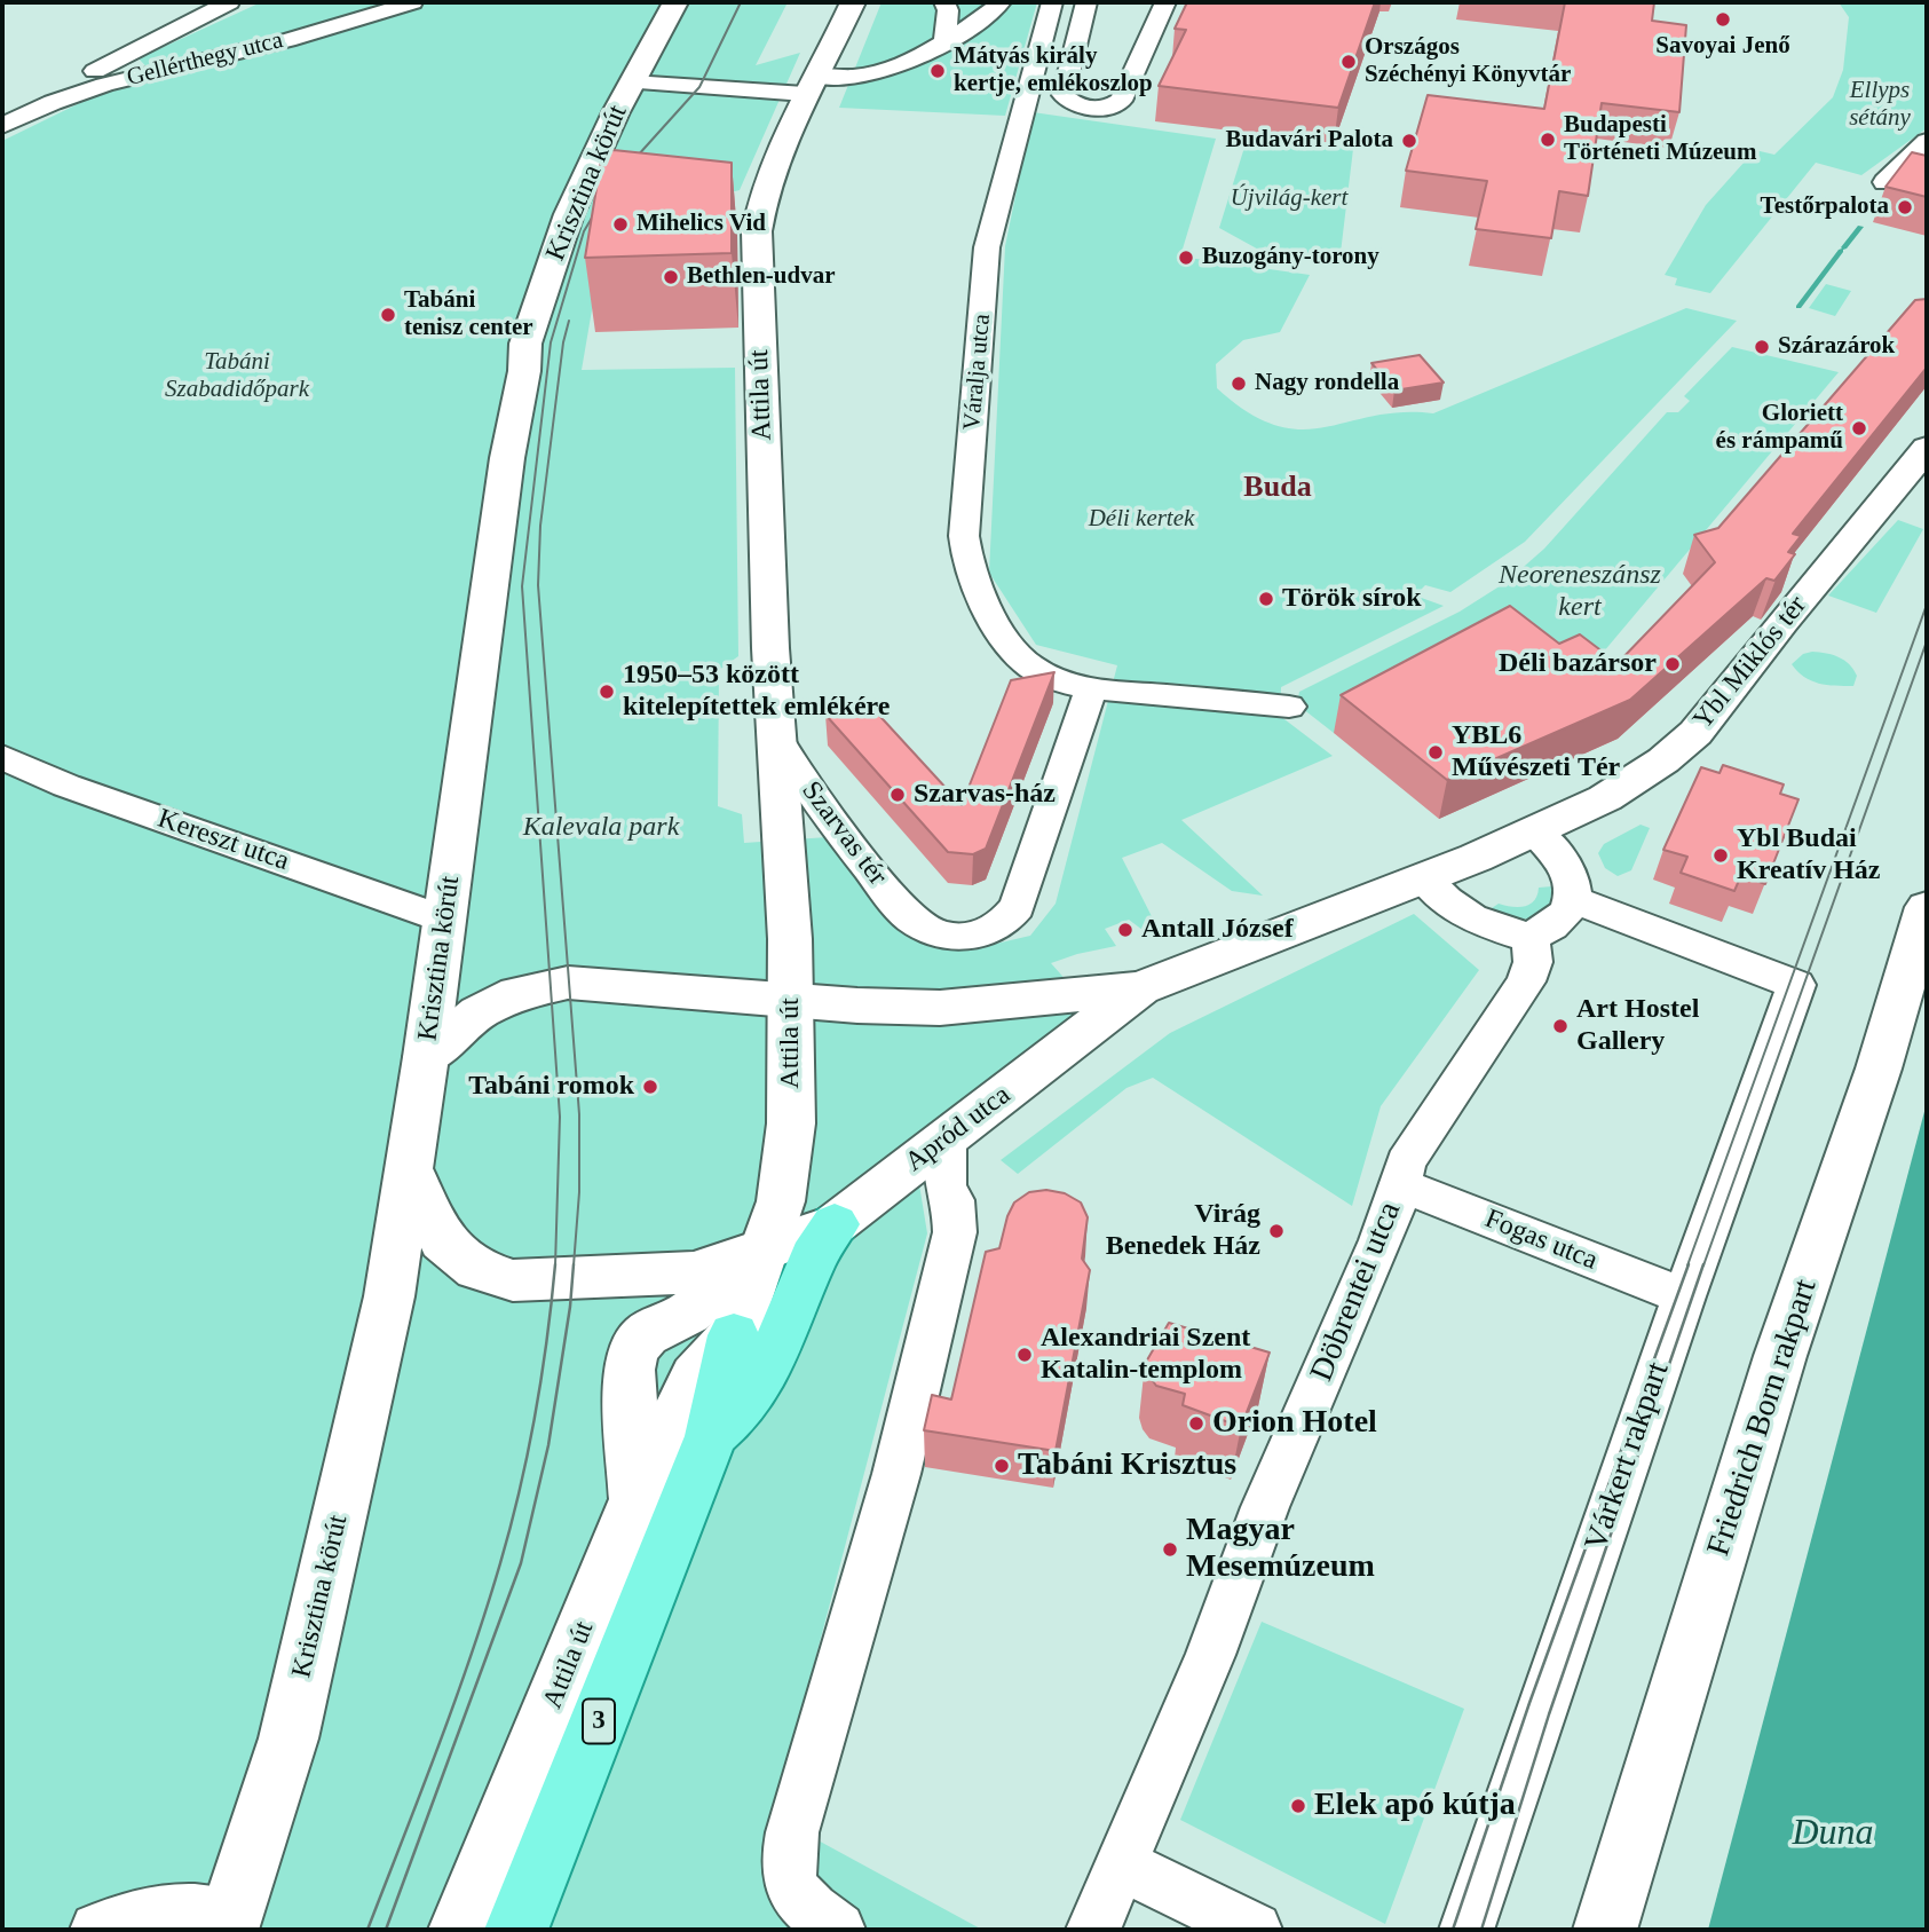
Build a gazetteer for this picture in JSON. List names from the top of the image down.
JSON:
{
  "streets": {
    "main road": [
      "Krisztina körút",
      "Attila út",
      "Ybl Miklós tér",
      "Apród utca",
      "Friedrich Born rakpart",
      "3"
    ],
    "street": [
      "Gellérthegy utca",
      "Váralja utca",
      "Szarvas tér",
      "Kereszt utca",
      "Fogas utca",
      "Döbrentei utca",
      "Várkert rakpart"
    ]
  },
  "crossings": [
    ["Krisztina körút", "Kereszt utca"],
    ["Krisztina körút", "Apród utca"],
    ["Krisztina körút", "3"],
    ["Váralja utca", "Szarvas tér"],
    ["Attila út", "Szarvas tér"],
    ["Attila út", "Apród utca"],
    ["Attila út", "3"],
    ["Ybl Miklós tér", "Apród utca"],
    ["Apród utca", "3"],
    ["Fogas utca", "Döbrentei utca"],
    ["Fogas utca", "Várkert rakpart"]
  ],
  "districts": ["Buda"],
  "water": ["Duna"],
  "parks": [
    "Ellyps sétány",
    "Újvilág-kert",
    "Tabáni Szabadidőpark",
    "Déli kertek",
    "Neoreneszánsz kert",
    "Kalevala park"
  ],
  "places": [
    "Savoyai Jenő",
    "Országos Széchényi Könyvtár",
    "Mátyás király kertje, emlékoszlop",
    "Budapesti Történeti Múzeum",
    "Budavári Palota",
    "Testőrpalota",
    "Mihelics Vid",
    "Buzogány-torony",
    "Bethlen-udvar",
    "Tabáni tenisz center",
    "Szárazárok",
    "Nagy rondella",
    "Gloriett és rámpamű",
    "Török sírok",
    "Déli bazársor",
    "1950–53 között kitelepítettek emlékére",
    "YBL6 Művészeti Tér",
    "Szarvas-ház",
    "Ybl Budai Kreatív Ház",
    "Antall József",
    "Art Hostel Gallery",
    "Tabáni romok",
    "Virág Benedek Ház",
    "Alexandriai Szent Katalin-templom",
    "Orion Hotel",
    "Tabáni Krisztus",
    "Magyar Mesemúzeum",
    "Elek apó kútja"
  ]
}
